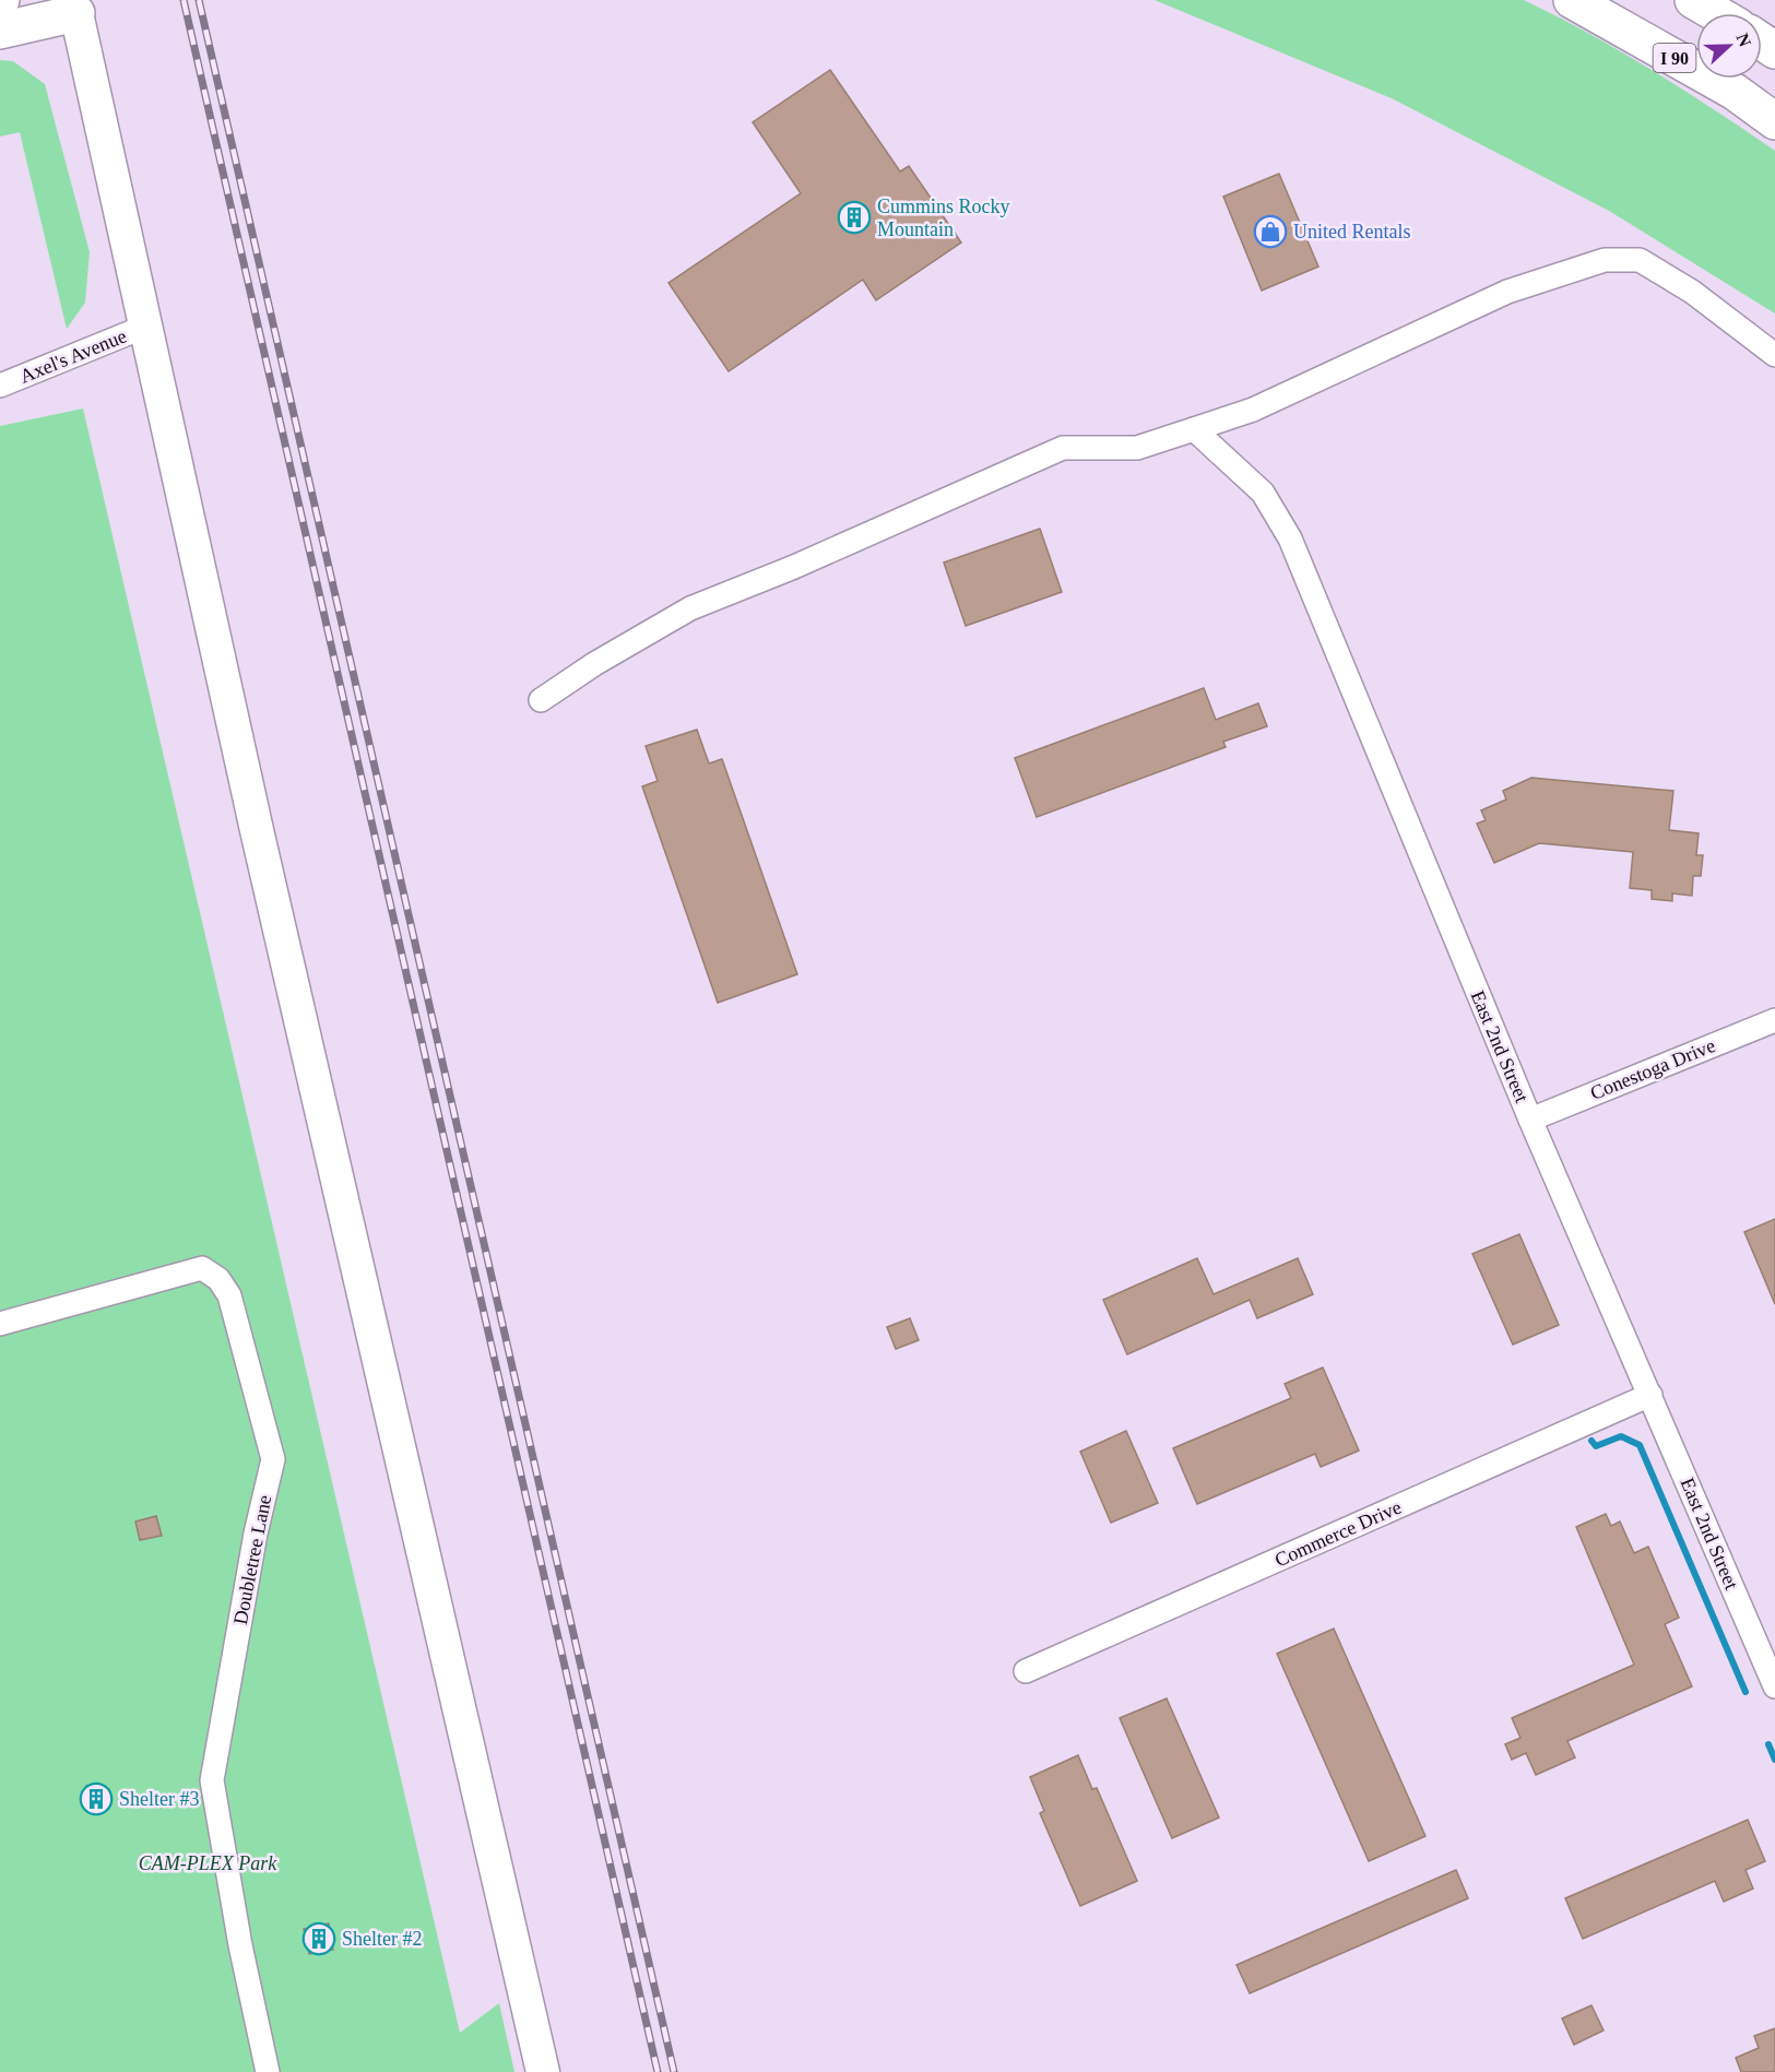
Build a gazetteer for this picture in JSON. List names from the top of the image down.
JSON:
{
  "streets": {
    "highway": ["I 90"],
    "street": [
      "Axel's Avenue",
      "East 2nd Street",
      "Conestoga Drive",
      "Commerce Drive",
      "Doubletree Lane"
    ]
  },
  "crossings": [
    ["East 2nd Street", "Conestoga Drive"],
    ["East 2nd Street", "Commerce Drive"]
  ],
  "parks": ["CAM-PLEX Park"],
  "places": {
    "building": ["Cummins Rocky Mountain", "Shelter #3", "Shelter #2"],
    "shop": ["United Rentals"]
  },
  "north": "right"
}
